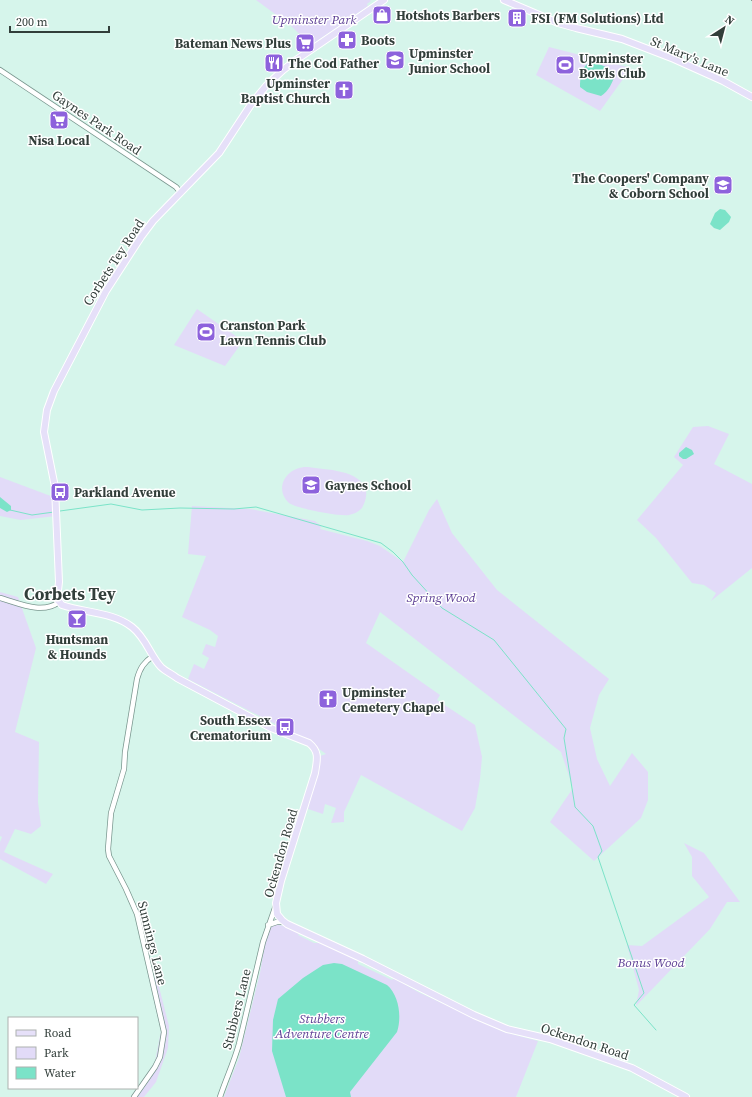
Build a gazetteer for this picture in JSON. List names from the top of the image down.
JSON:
{
  "streets": {
    "main road": ["St Mary's Lane", "Corbets Tey Road", "Ockendon Road"],
    "street": ["Gaynes Park Road", "Sunnings Lane", "Stubbers Lane"]
  },
  "crossings": [
    ["Gaynes Park Road", "Corbets Tey Road"],
    ["Corbets Tey Road", "Ockendon Road"],
    ["Ockendon Road", "Sunnings Lane"],
    ["Ockendon Road", "Stubbers Lane"]
  ],
  "districts": ["Corbets Tey"],
  "parks": [
    "Upminster Park",
    "Spring Wood",
    "Bonus Wood",
    "Stubbers Adventure Centre"
  ],
  "places": {
    "shop": ["Hotshots Barbers"],
    "building": ["FSI (FM Solutions) Ltd"],
    "pharmacy": ["Boots"],
    "supermarket": ["Bateman News Plus", "Nisa Local"],
    "school or university": ["Upminster Junior School", "The Coopers' Company & Coborn School", "Gaynes School"],
    "restaurant": ["The Cod Father"],
    "sports": ["Upminster Bowls Club", "Cranston Park Lawn Tennis Club"],
    "church": ["Upminster Baptist Church", "Upminster Cemetery Chapel"],
    "bus stop": ["Parkland Avenue", "South Essex Crematorium"],
    "bar": ["Huntsman & Hounds"]
  },
  "legend": ["Road", "Park", "Water"],
  "scale_bar": "200 m",
  "north": "top right"
}
